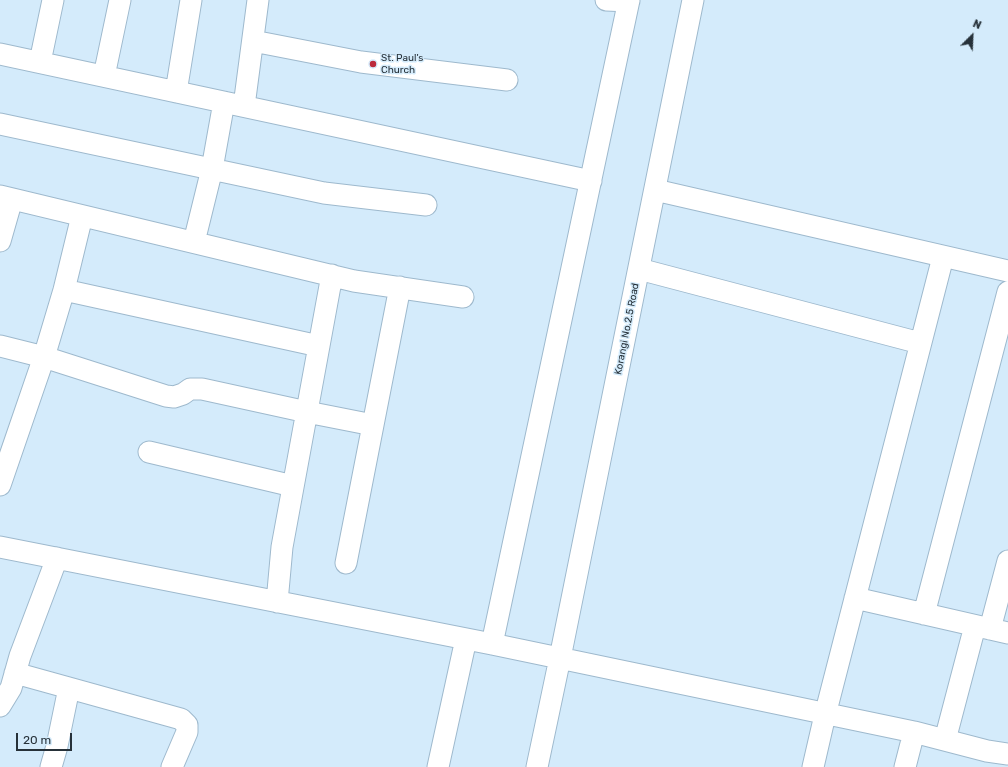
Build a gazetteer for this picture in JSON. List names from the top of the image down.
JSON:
{
  "streets": {
    "street": ["Korangi No.2.5 Road"]
  },
  "places": ["St. Paul's Church"],
  "scale_bar": "20 m",
  "north": "top right"
}
